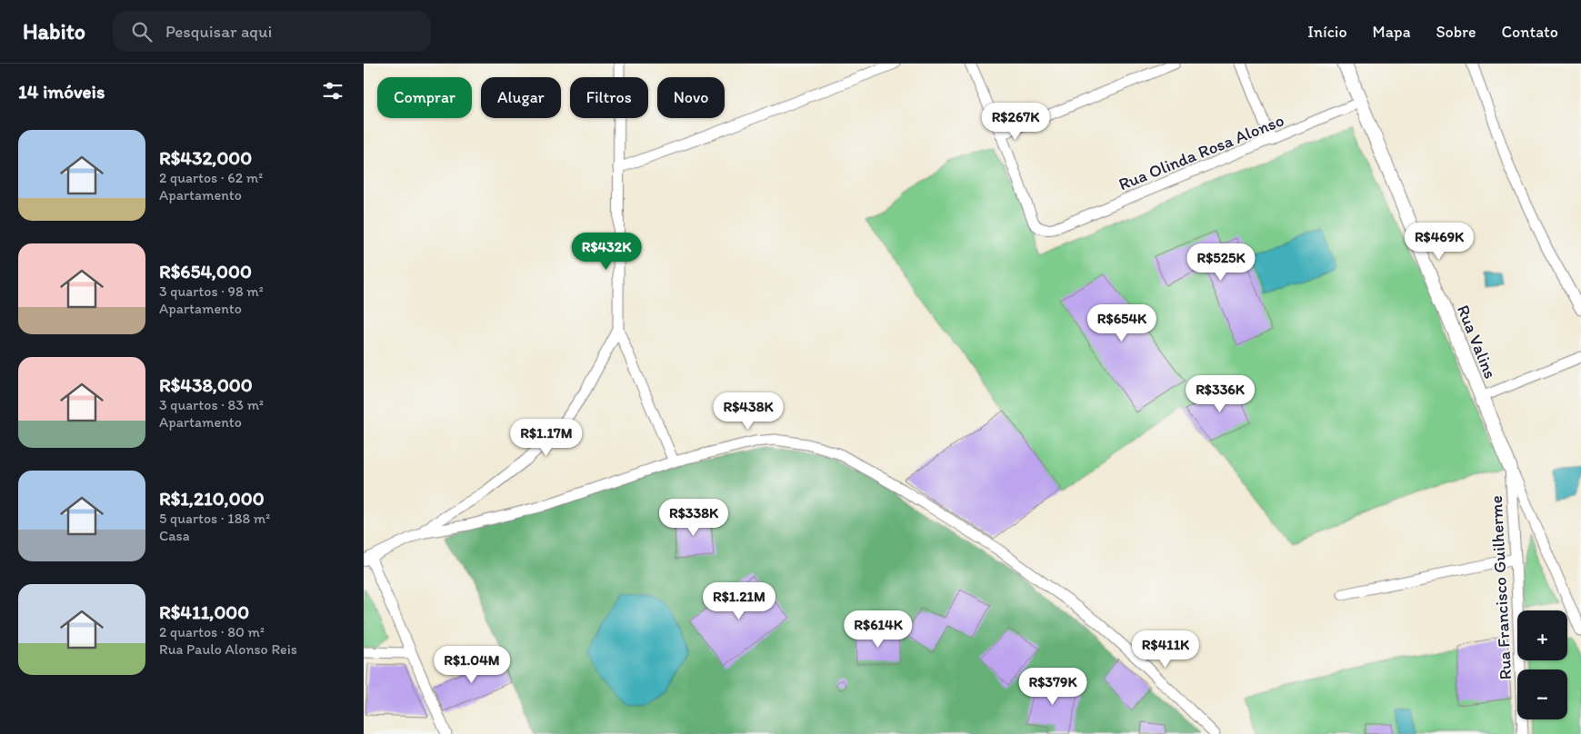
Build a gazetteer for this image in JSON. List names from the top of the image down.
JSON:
{
  "streets": {
    "street": ["Rua Olinda Rosa Alonso", "Rua Valins", "Rua Francisco Guilherme"]
  },
  "crossings": [
    ["Rua Olinda Rosa Alonso", "Rua Valins"],
    ["Rua Valins", "Rua Francisco Guilherme"]
  ],
  "page": {
    "header": "Habito",
    "search": "Pesquisar aqui",
    "nav": [
      "Início",
      "Mapa",
      "Sobre",
      "Contato"
    ],
    "heading": "14 imóveis",
    "chip": [
      "Comprar",
      "Alugar",
      "Filtros",
      "Novo"
    ],
    "price": [
      "R$267K",
      "R$469K",
      "R$432K",
      "R$525K",
      "R$654K",
      "R$336K",
      "R$438K",
      "R$1.17M",
      "R$338K",
      "R$1.21M",
      "R$614K",
      "R$411K",
      "R$1.04M",
      "R$379K"
    ],
    "list": [
      {
        "name": "R$432,000",
        "note": "2 quartos · 62 m² · Apartamento"
      },
      {
        "name": "R$654,000",
        "note": "3 quartos · 98 m² · Apartamento"
      },
      {
        "name": "R$438,000",
        "note": "3 quartos · 83 m² · Apartamento"
      },
      {
        "name": "R$1,210,000",
        "note": "5 quartos · 188 m² · Casa"
      },
      {
        "name": "R$411,000",
        "note": "2 quartos · 80 m² · Rua Paulo Alonso Reis"
      }
    ],
    "map_buttons": ["+", "−"]
  }
}
